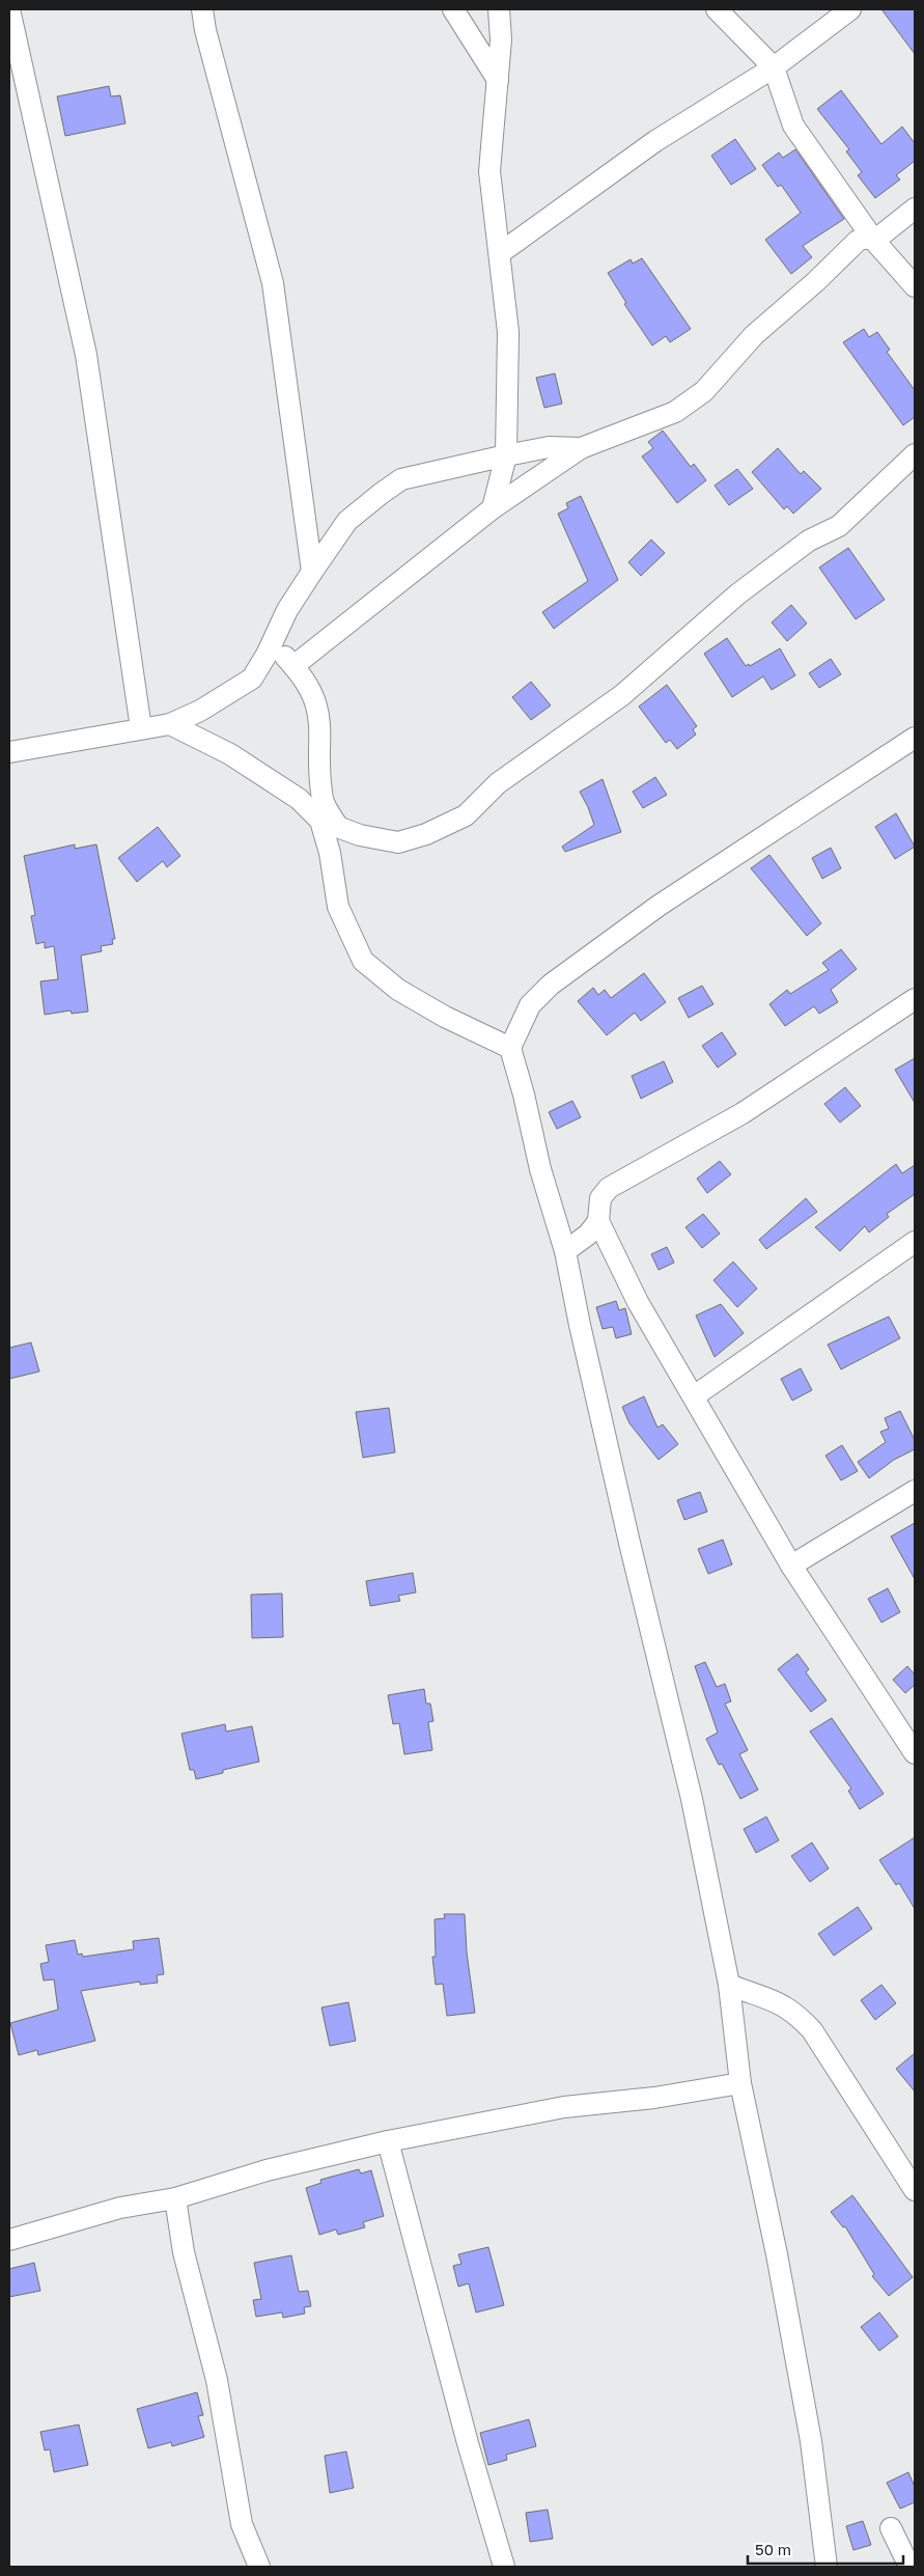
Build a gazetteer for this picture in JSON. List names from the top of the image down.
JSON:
{
  "scale_bar": "50 m"
}
